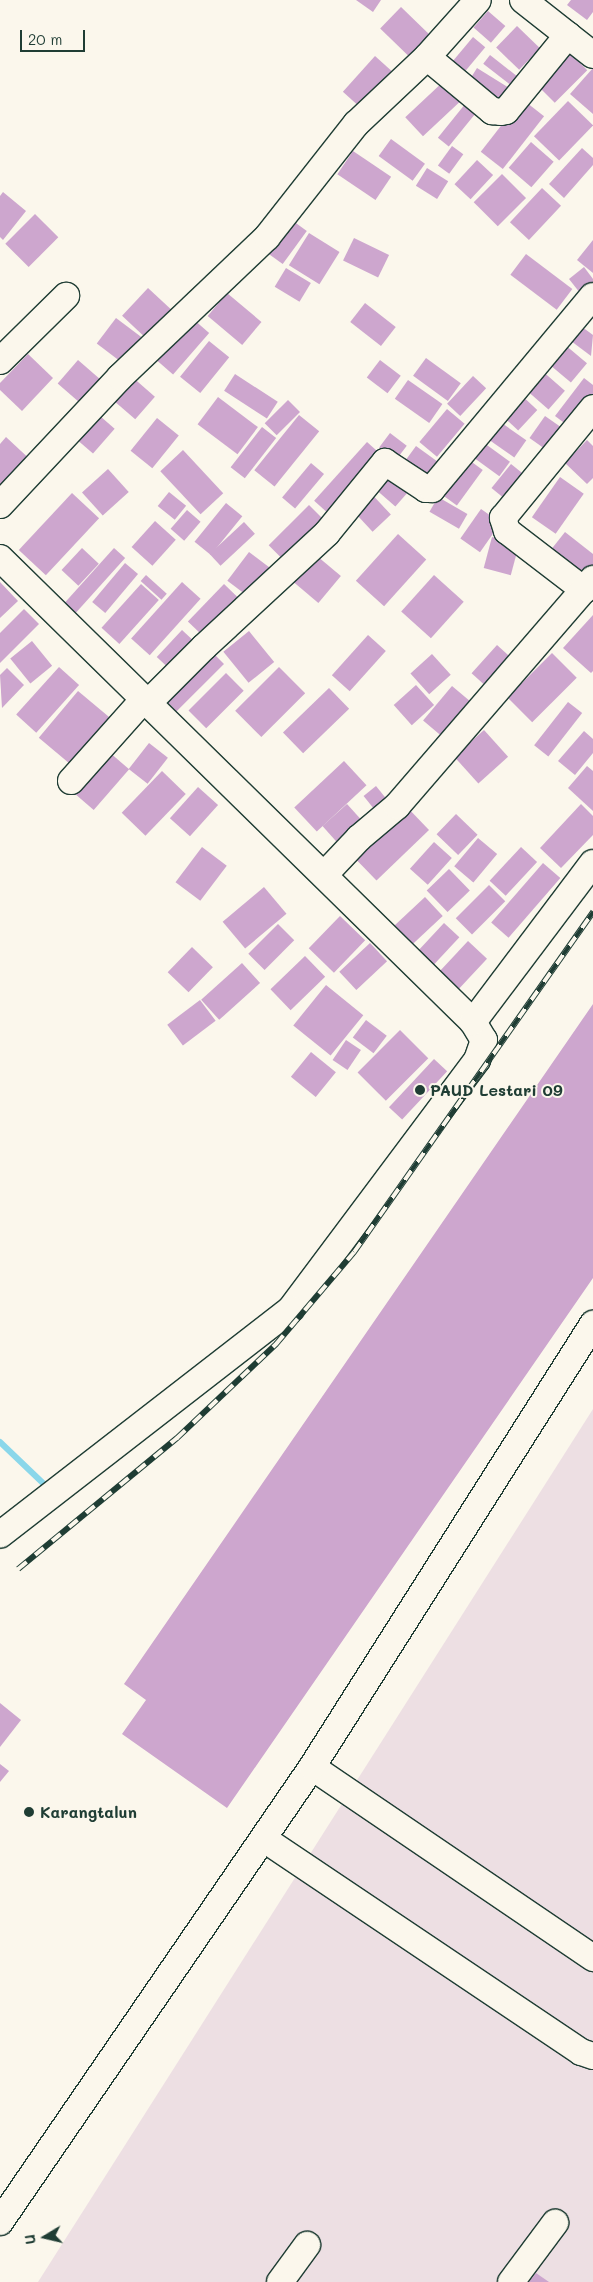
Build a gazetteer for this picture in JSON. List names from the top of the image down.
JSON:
{
  "places": ["PAUD Lestari 09", "Karangtalun"],
  "scale_bar": "20 m",
  "north": "left"
}
